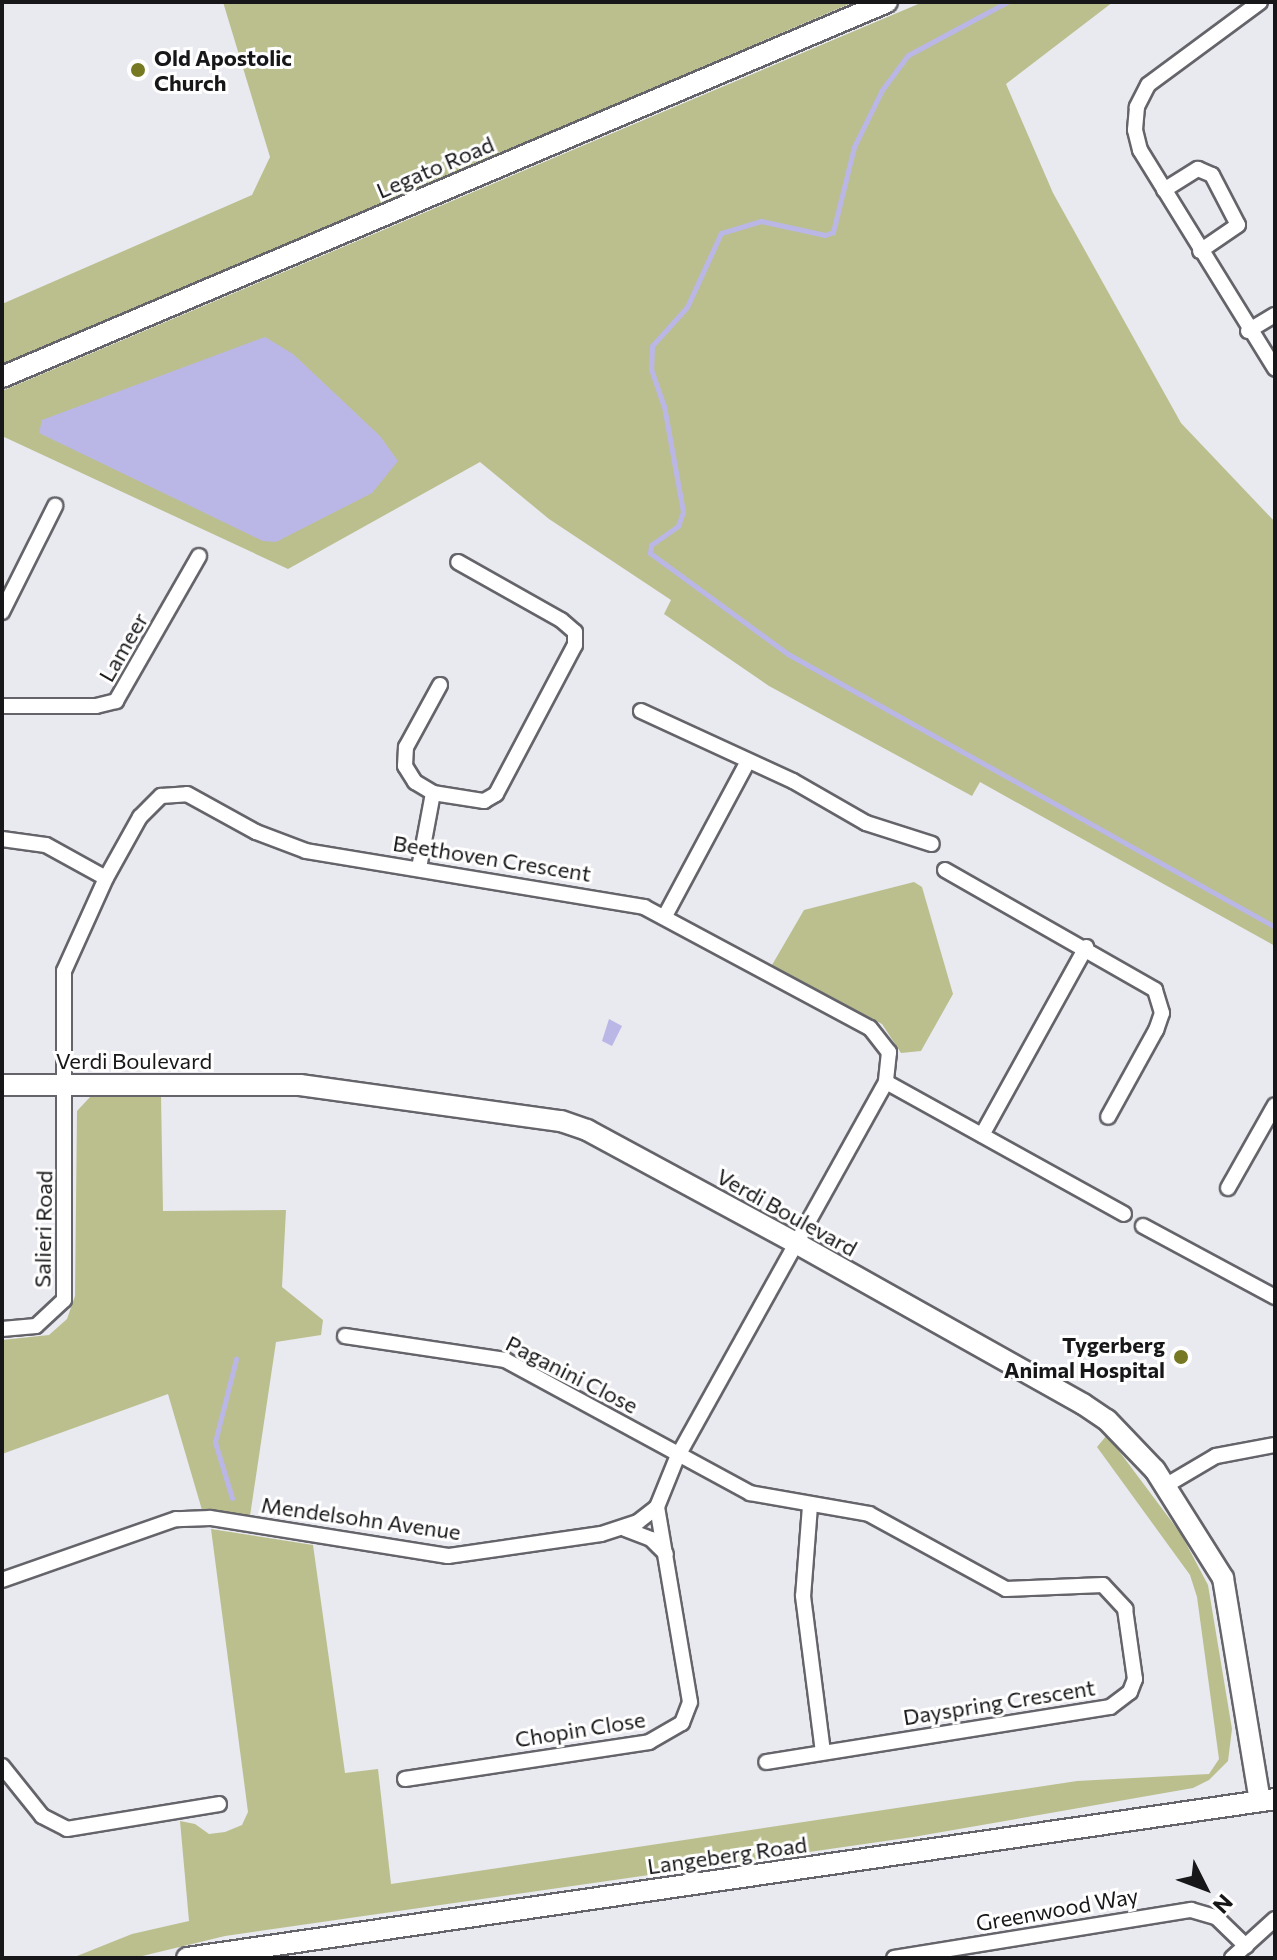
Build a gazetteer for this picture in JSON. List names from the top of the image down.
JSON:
{
  "streets": {
    "street": [
      "Legato Road",
      "Lameer",
      "Beethoven Crescent",
      "Verdi Boulevard",
      "Salieri Road",
      "Paganini Close",
      "Mendelsohn Avenue",
      "Dayspring Crescent",
      "Chopin Close",
      "Langeberg Road",
      "Greenwood Way"
    ]
  },
  "crossings": [
    ["Beethoven Crescent", "Verdi Boulevard"],
    ["Beethoven Crescent", "Salieri Road"],
    ["Verdi Boulevard", "Salieri Road"],
    ["Verdi Boulevard", "Langeberg Road"],
    ["Paganini Close", "Dayspring Crescent"],
    ["Mendelsohn Avenue", "Chopin Close"]
  ],
  "places": ["Old Apostolic Church", "Tygerberg Animal Hospital"],
  "north": "bottom right"
}
